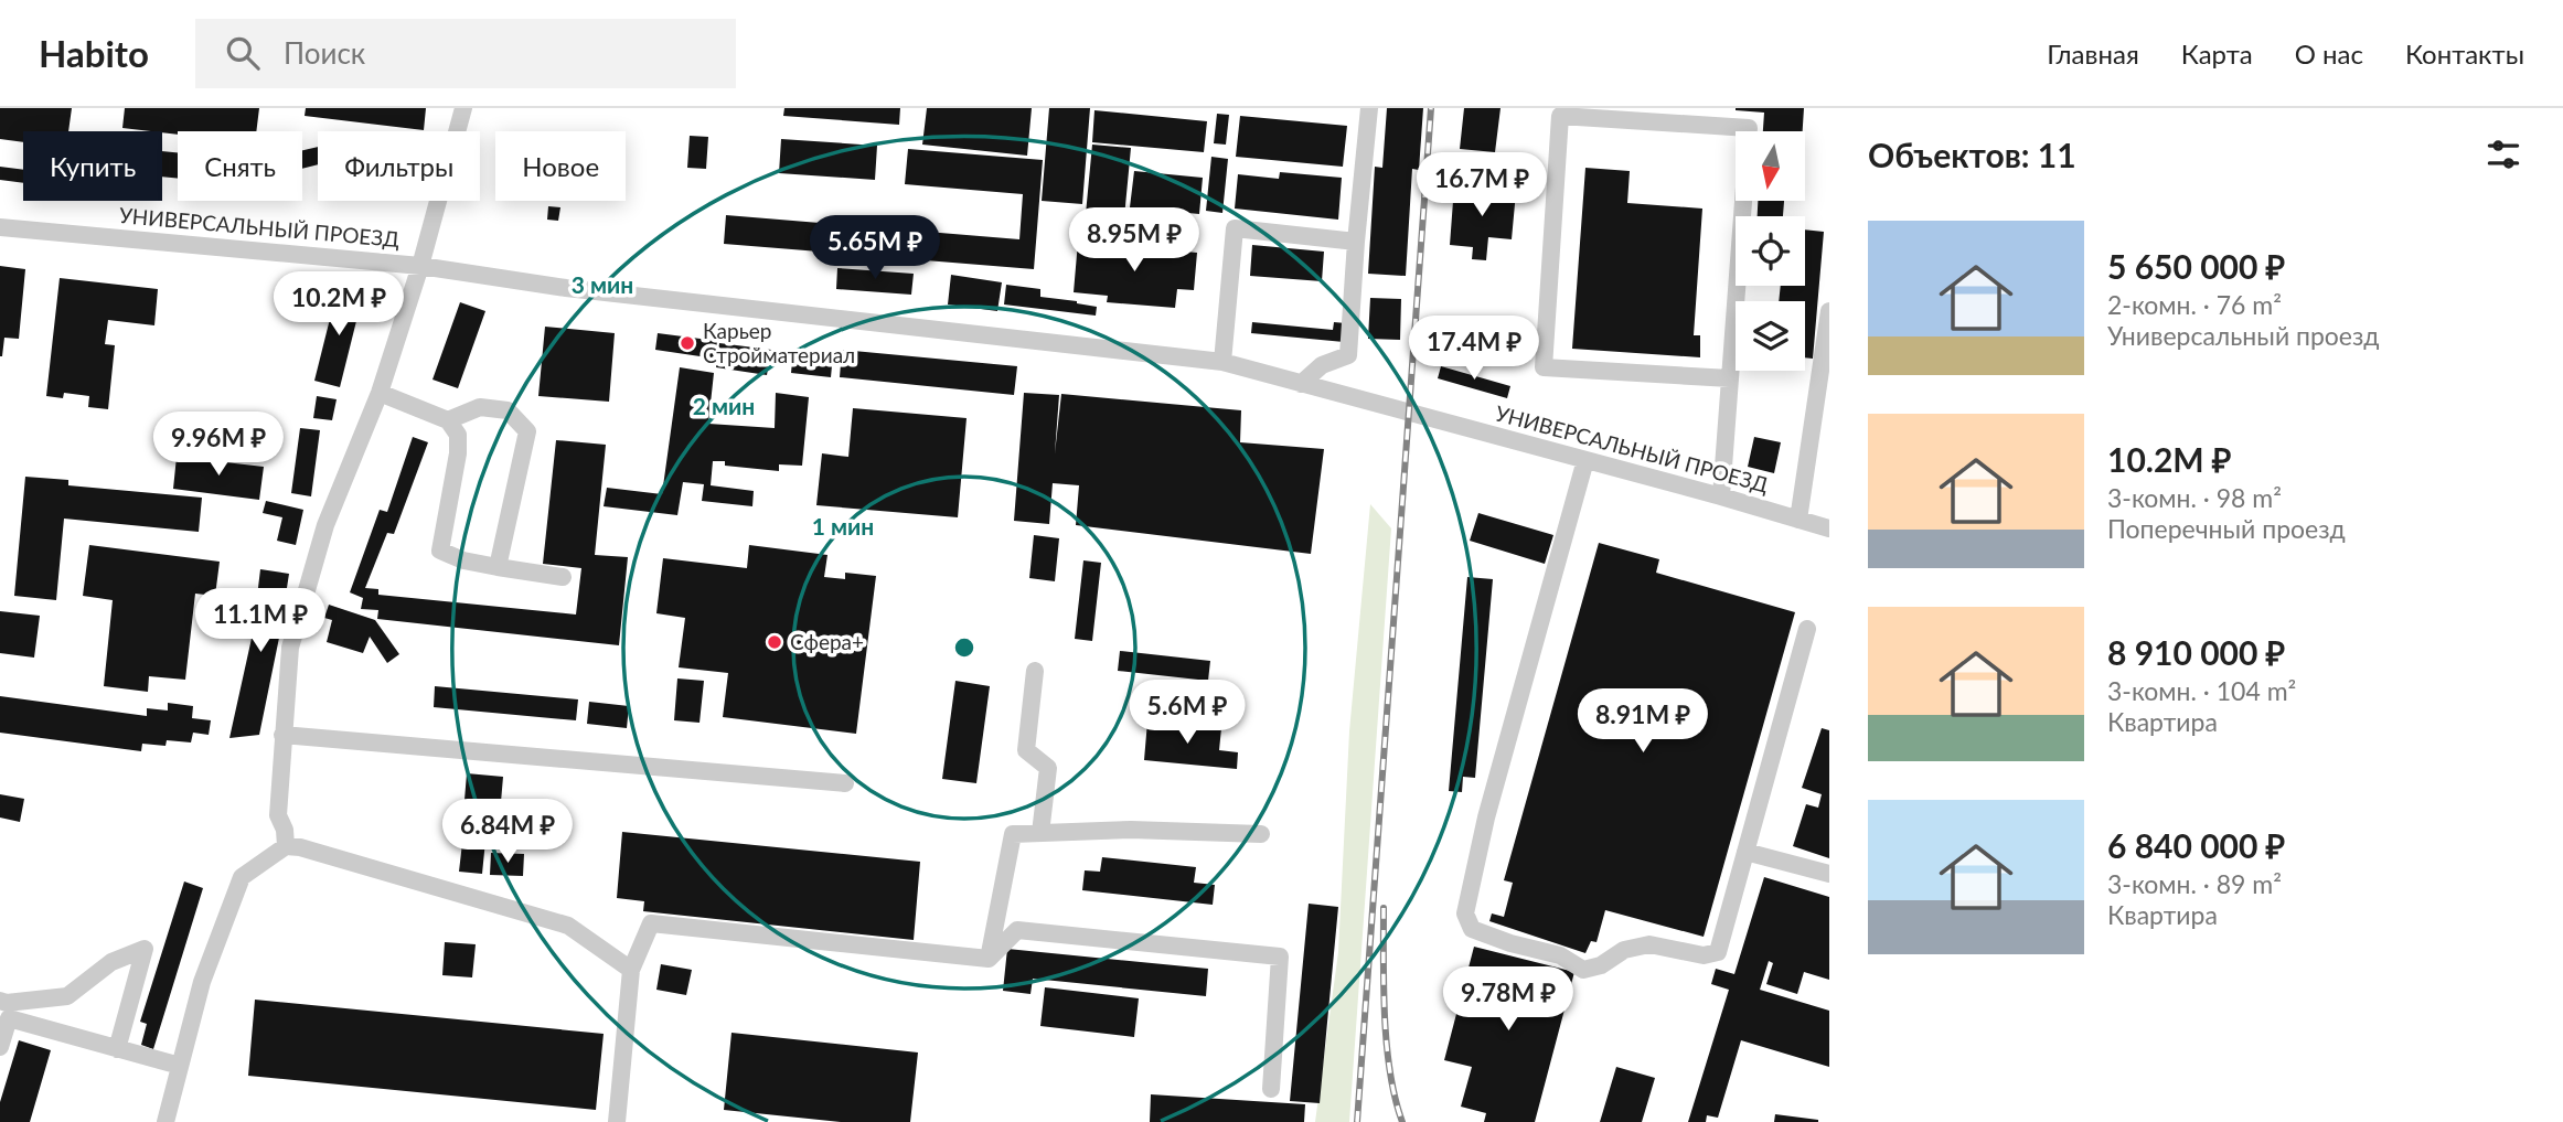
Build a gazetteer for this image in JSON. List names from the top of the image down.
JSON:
{
  "streets": {
    "street": ["УНИВЕРСАЛЬНЫЙ ПРОЕЗД"]
  },
  "places": ["Карьер Стройматериал", "Сфера+"],
  "north": "bottom",
  "page": {
    "header": "Habito",
    "search": "Поиск",
    "nav": [
      "Главная",
      "Карта",
      "О нас",
      "Контакты"
    ],
    "heading": "Объектов: 11",
    "chip": [
      "Купить",
      "Снять",
      "Фильтры",
      "Новое"
    ],
    "price": [
      "16.7M ₽",
      "8.95M ₽",
      "5.65M ₽",
      "10.2M ₽",
      "17.4M ₽",
      "9.96M ₽",
      "11.1M ₽",
      "5.6M ₽",
      "8.91M ₽",
      "6.84M ₽",
      "9.78M ₽"
    ],
    "list": [
      {
        "name": "5 650 000 ₽",
        "note": "2-комн. · 76 m² · Универсальный проезд"
      },
      {
        "name": "10.2M ₽",
        "note": "3-комн. · 98 m² · Поперечный проезд"
      },
      {
        "name": "8 910 000 ₽",
        "note": "3-комн. · 104 m² · Квартира"
      },
      {
        "name": "6 840 000 ₽",
        "note": "3-комн. · 89 m² · Квартира"
      }
    ]
  },
  "rings": ["3 мин", "2 мин", "1 мин"]
}
